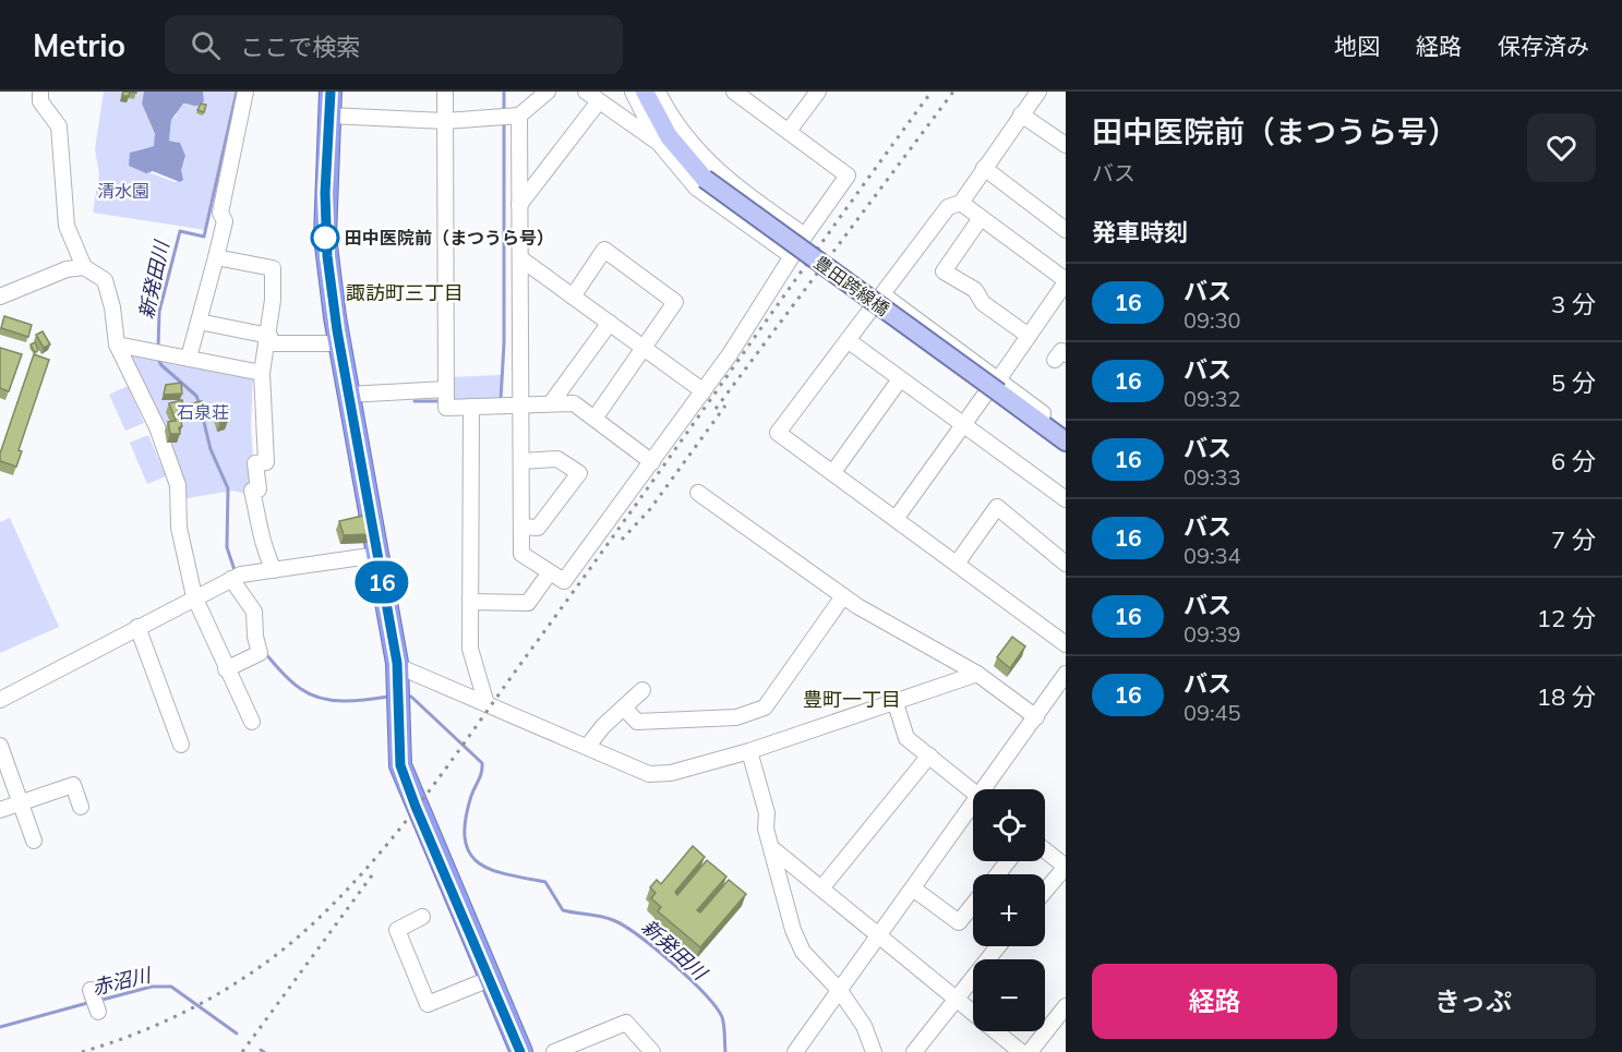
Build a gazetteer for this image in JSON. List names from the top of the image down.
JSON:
{
  "streets": {
    "main road": ["豊田跨線橋"]
  },
  "districts": ["諏訪町三丁目", "豊町一丁目"],
  "water": ["新発田川", "赤沼川"],
  "parks": ["清水園", "石泉荘"],
  "places": ["田中医院前（まつうら号）"],
  "lines": ["bus line 16"],
  "page": {
    "header": "Metrio",
    "search": "ここで検索",
    "nav": ["地図", "経路", "保存済み"],
    "on_map": "16",
    "heading": [
      ["田中医院前（まつうら号）", "バス"],
      "発車時刻"
    ],
    "list": [
      {
        "mark": "16",
        "name": "バス",
        "note": "09:30",
        "value": "3 分"
      },
      {
        "mark": "16",
        "name": "バス",
        "note": "09:32",
        "value": "5 分"
      },
      {
        "mark": "16",
        "name": "バス",
        "note": "09:33",
        "value": "6 分"
      },
      {
        "mark": "16",
        "name": "バス",
        "note": "09:34",
        "value": "7 分"
      },
      {
        "mark": "16",
        "name": "バス",
        "note": "09:39",
        "value": "12 分"
      },
      {
        "mark": "16",
        "name": "バス",
        "note": "09:45",
        "value": "18 分"
      }
    ],
    "map_buttons": ["+", "−"],
    "buttons": ["経路", "きっぷ"]
  }
}
